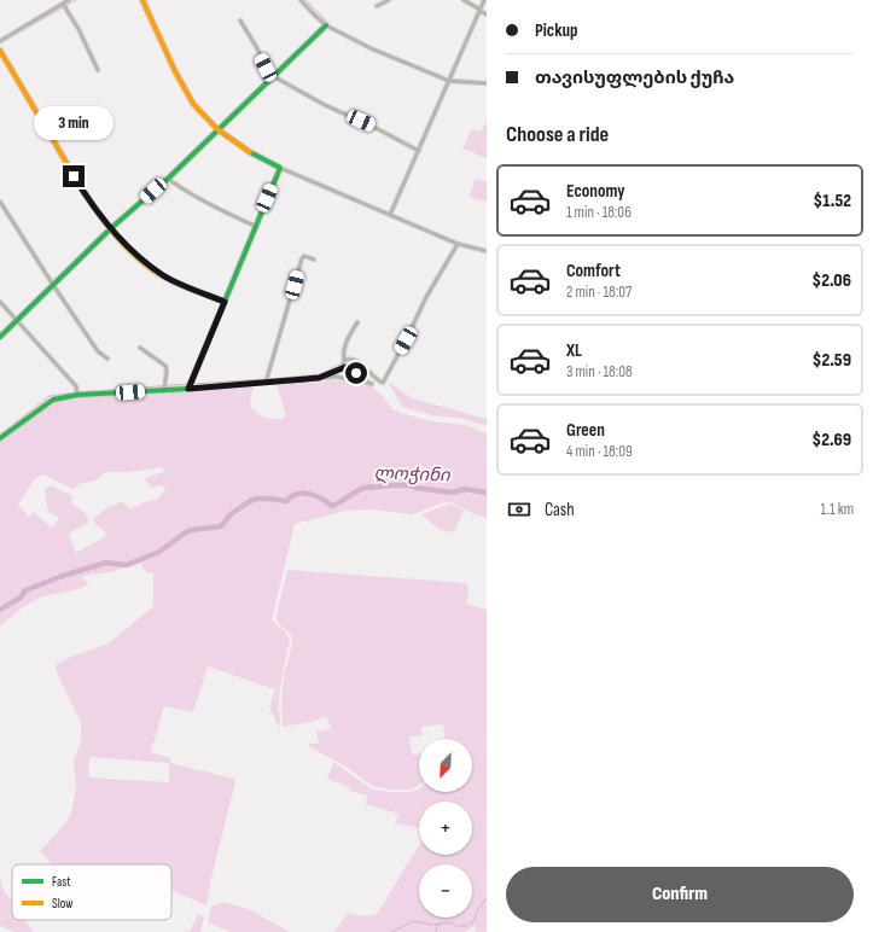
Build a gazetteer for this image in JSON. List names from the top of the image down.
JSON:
{
  "water": ["ლოჭინი"],
  "legend": ["Fast", "Slow"],
  "north": "bottom left",
  "page": {
    "banner": ["Pickup", "თავისუფლების ქუჩა"],
    "bubble": "3 min",
    "heading": "Choose a ride",
    "list": [
      {
        "name": "Economy",
        "note": "1 min · 18:06",
        "value": "$1.52"
      },
      {
        "name": "Comfort",
        "note": "2 min · 18:07",
        "value": "$2.06"
      },
      {
        "name": "XL",
        "note": "3 min · 18:08",
        "value": "$2.59"
      },
      {
        "name": "Green",
        "note": "4 min · 18:09",
        "value": "$2.69"
      }
    ],
    "pay": ["Cash", "1.1 km"],
    "map_buttons": ["+", "−"],
    "buttons": "Confirm"
  }
}
